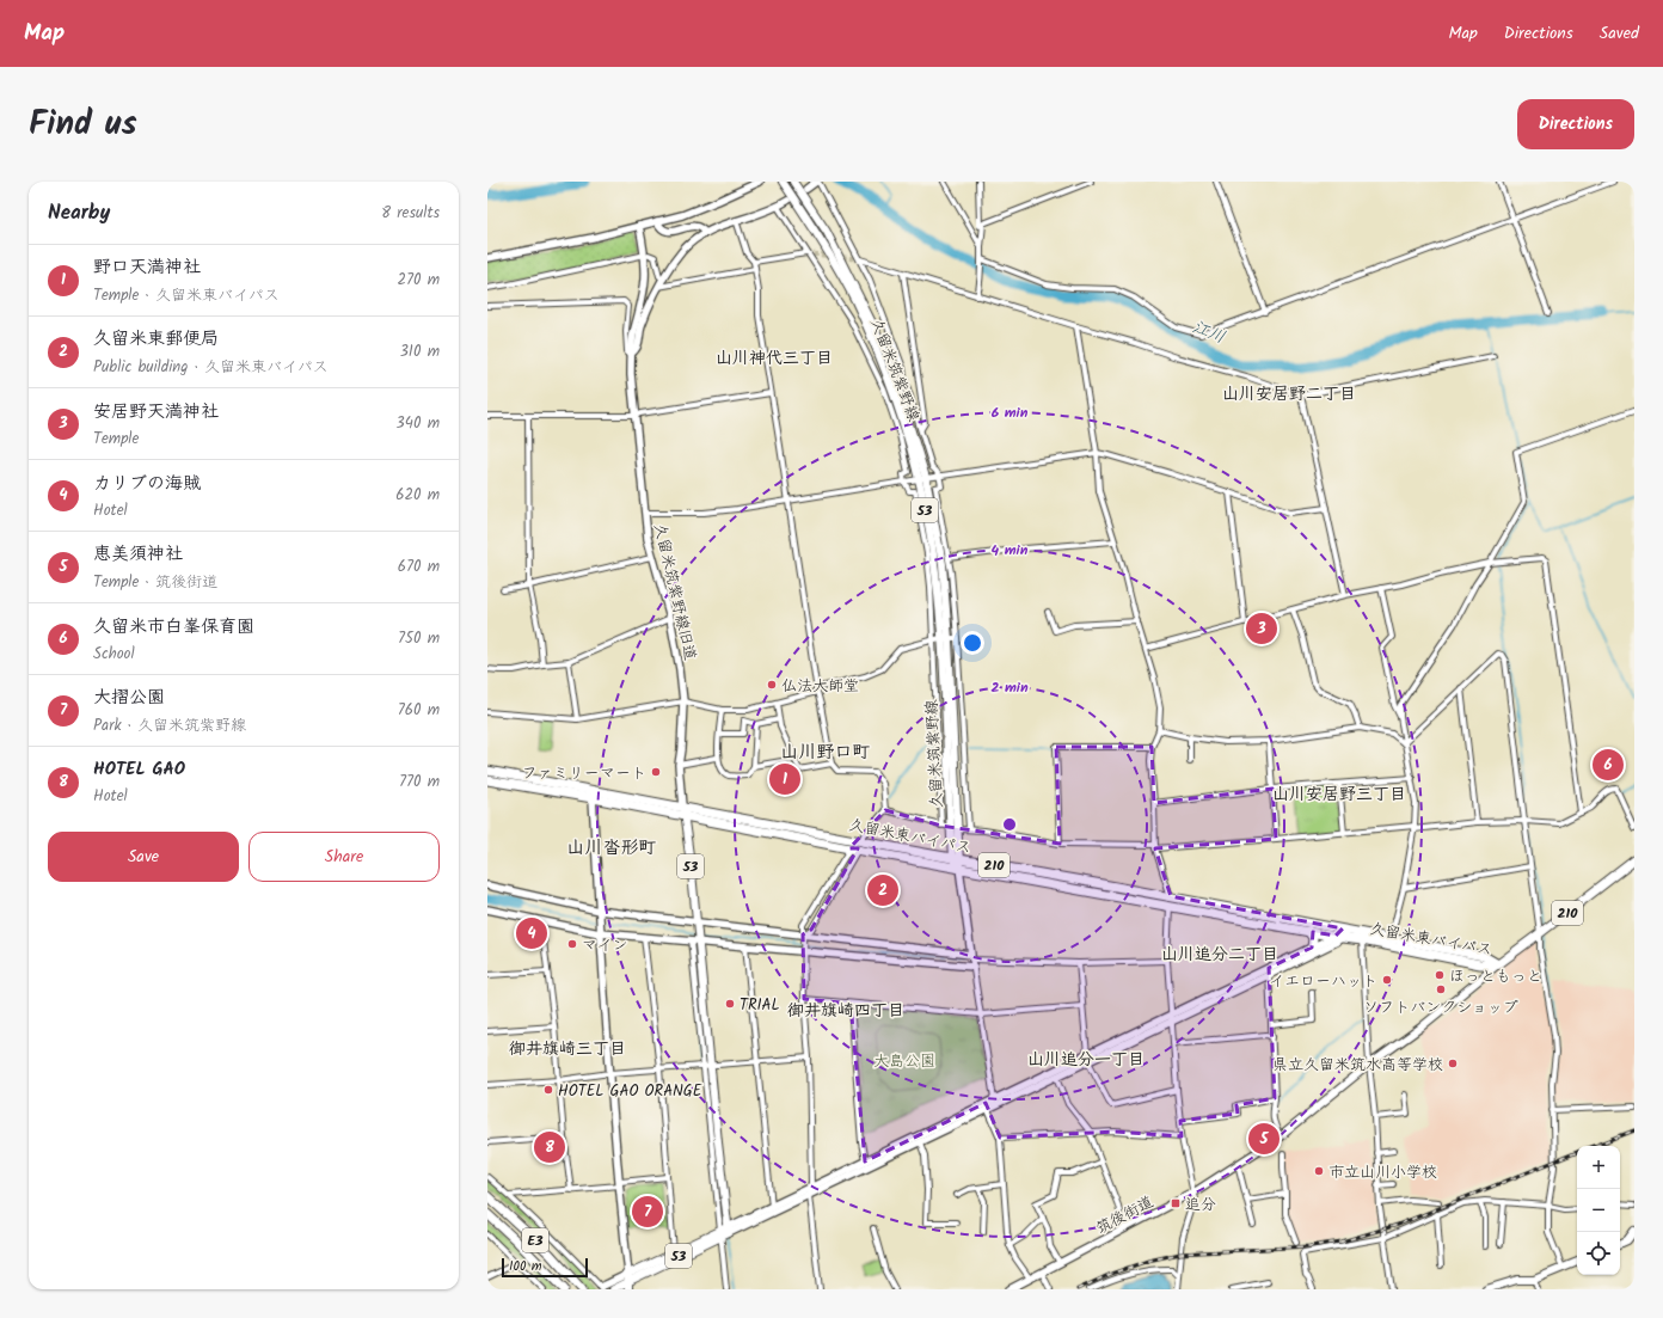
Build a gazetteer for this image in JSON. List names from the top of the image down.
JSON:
{
  "streets": {
    "highway": ["久留米東バイパス", "210", "E3"],
    "main road": ["久留米筑紫野線", "53"],
    "street": ["久留米筑紫野線旧道", "筑後街道"]
  },
  "crossings": [
    ["久留米筑紫野線", "久留米東バイパス"],
    ["53", "久留米筑紫野線旧道"],
    ["53", "久留米東バイパス"],
    ["久留米筑紫野線旧道", "久留米東バイパス"],
    ["久留米東バイパス", "210"],
    ["久留米東バイパス", "筑後街道"],
    ["210", "筑後街道"]
  ],
  "districts": [
    "山川神代三丁目",
    "山川安居野二丁目",
    "山川野口町",
    "山川安居野三丁目",
    "山川沓形町",
    "山川追分二丁目",
    "御井旗崎四丁目",
    "御井旗崎三丁目",
    "山川追分一丁目"
  ],
  "water": ["江川"],
  "parks": ["大島公園"],
  "places": {
    "other": [
      "仏法大師堂",
      "ファミリーマート",
      "マイン",
      "ほっともっと",
      "イエローハット",
      "ソフトバンクショップ",
      "TRIAL",
      "県立久留米筑水高等学校",
      "HOTEL GAO ORANGE",
      "市立山川小学校"
    ],
    "transit": ["追分"]
  },
  "scale_bar": "100 m",
  "page": {
    "header": "Map",
    "nav": ["Map", "Directions", "Saved"],
    "title": "Find us",
    "buttons": [
      "Directions",
      ["Save", "Share"]
    ],
    "heading": ["Nearby", "8 results"],
    "list": [
      {
        "mark": "1",
        "name": "野口天満神社",
        "note": "Temple · 久留米東バイパス",
        "value": "270 m"
      },
      {
        "mark": "2",
        "name": "久留米東郵便局",
        "note": "Public building · 久留米東バイパス",
        "value": "310 m"
      },
      {
        "mark": "3",
        "name": "安居野天満神社",
        "note": "Temple",
        "value": "340 m"
      },
      {
        "mark": "4",
        "name": "カリブの海賊",
        "note": "Hotel",
        "value": "620 m"
      },
      {
        "mark": "5",
        "name": "恵美須神社",
        "note": "Temple · 筑後街道",
        "value": "670 m"
      },
      {
        "mark": "6",
        "name": "久留米市白峯保育園",
        "note": "School",
        "value": "750 m"
      },
      {
        "mark": "7",
        "name": "大摺公園",
        "note": "Park · 久留米筑紫野線",
        "value": "760 m"
      },
      {
        "mark": "8",
        "name": "HOTEL GAO",
        "note": "Hotel",
        "value": "770 m"
      }
    ],
    "pins": [
      "3",
      "6",
      "1",
      "2",
      "4",
      "5",
      "8",
      "7"
    ],
    "map_buttons": ["+", "−"],
    "scale": "100 m"
  },
  "rings": ["6 min", "4 min", "2 min"]
}
